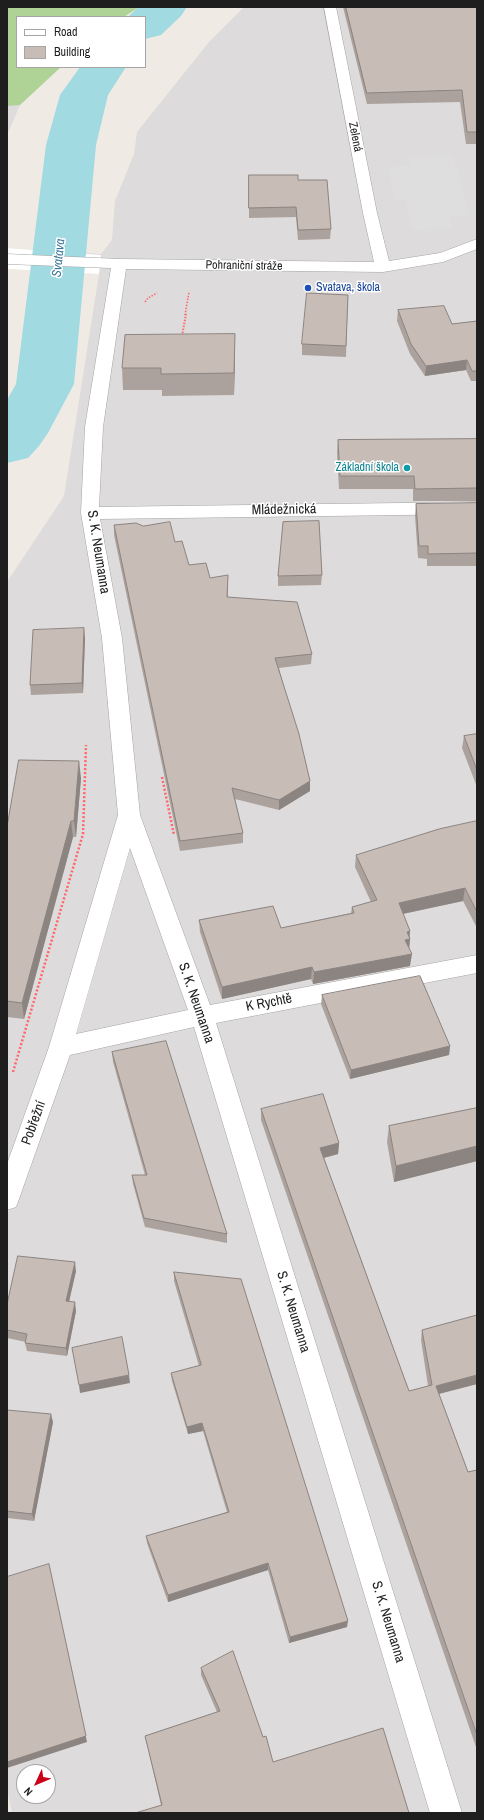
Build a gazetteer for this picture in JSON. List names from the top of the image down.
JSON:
{
  "streets": {
    "street": [
      "Zelená",
      "Pohraniční stráže",
      "Mládežnická",
      "S. K. Neumanna",
      "K Rychtě",
      "Pobřežní"
    ]
  },
  "crossings": [
    ["Zelená", "Pohraniční stráže"],
    ["Pohraniční stráže", "S. K. Neumanna"],
    ["Mládežnická", "S. K. Neumanna"],
    ["S. K. Neumanna", "K Rychtě"],
    ["S. K. Neumanna", "Pobřežní"],
    ["K Rychtě", "Pobřežní"]
  ],
  "water": ["Svatava"],
  "places": ["Svatava, škola", "Základní škola"],
  "legend": ["Road", "Building"],
  "north": "bottom left"
}
